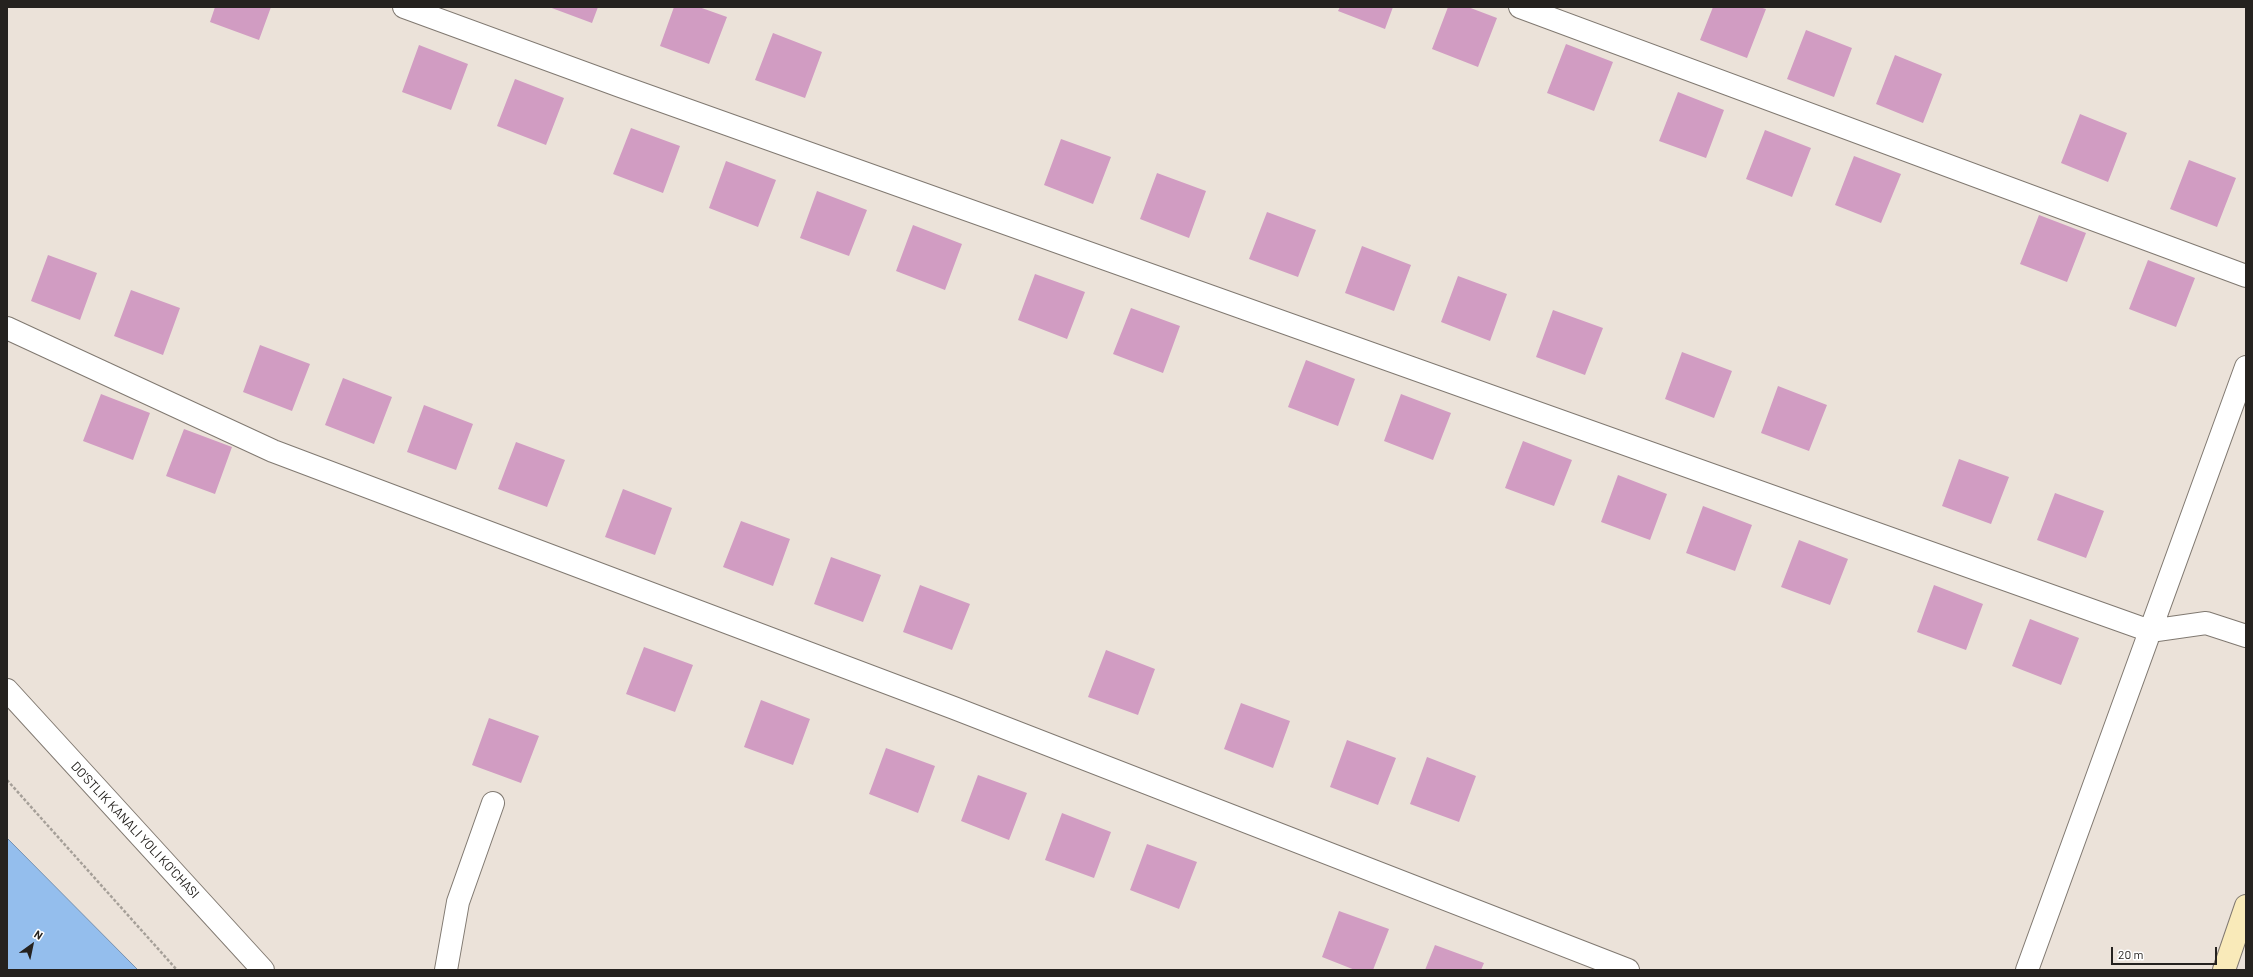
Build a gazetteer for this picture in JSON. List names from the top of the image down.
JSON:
{
  "streets": {
    "street": ["DO'STLIK KANALI YOLI KO'CHASI"]
  },
  "scale_bar": "20 m",
  "north": "top right"
}
